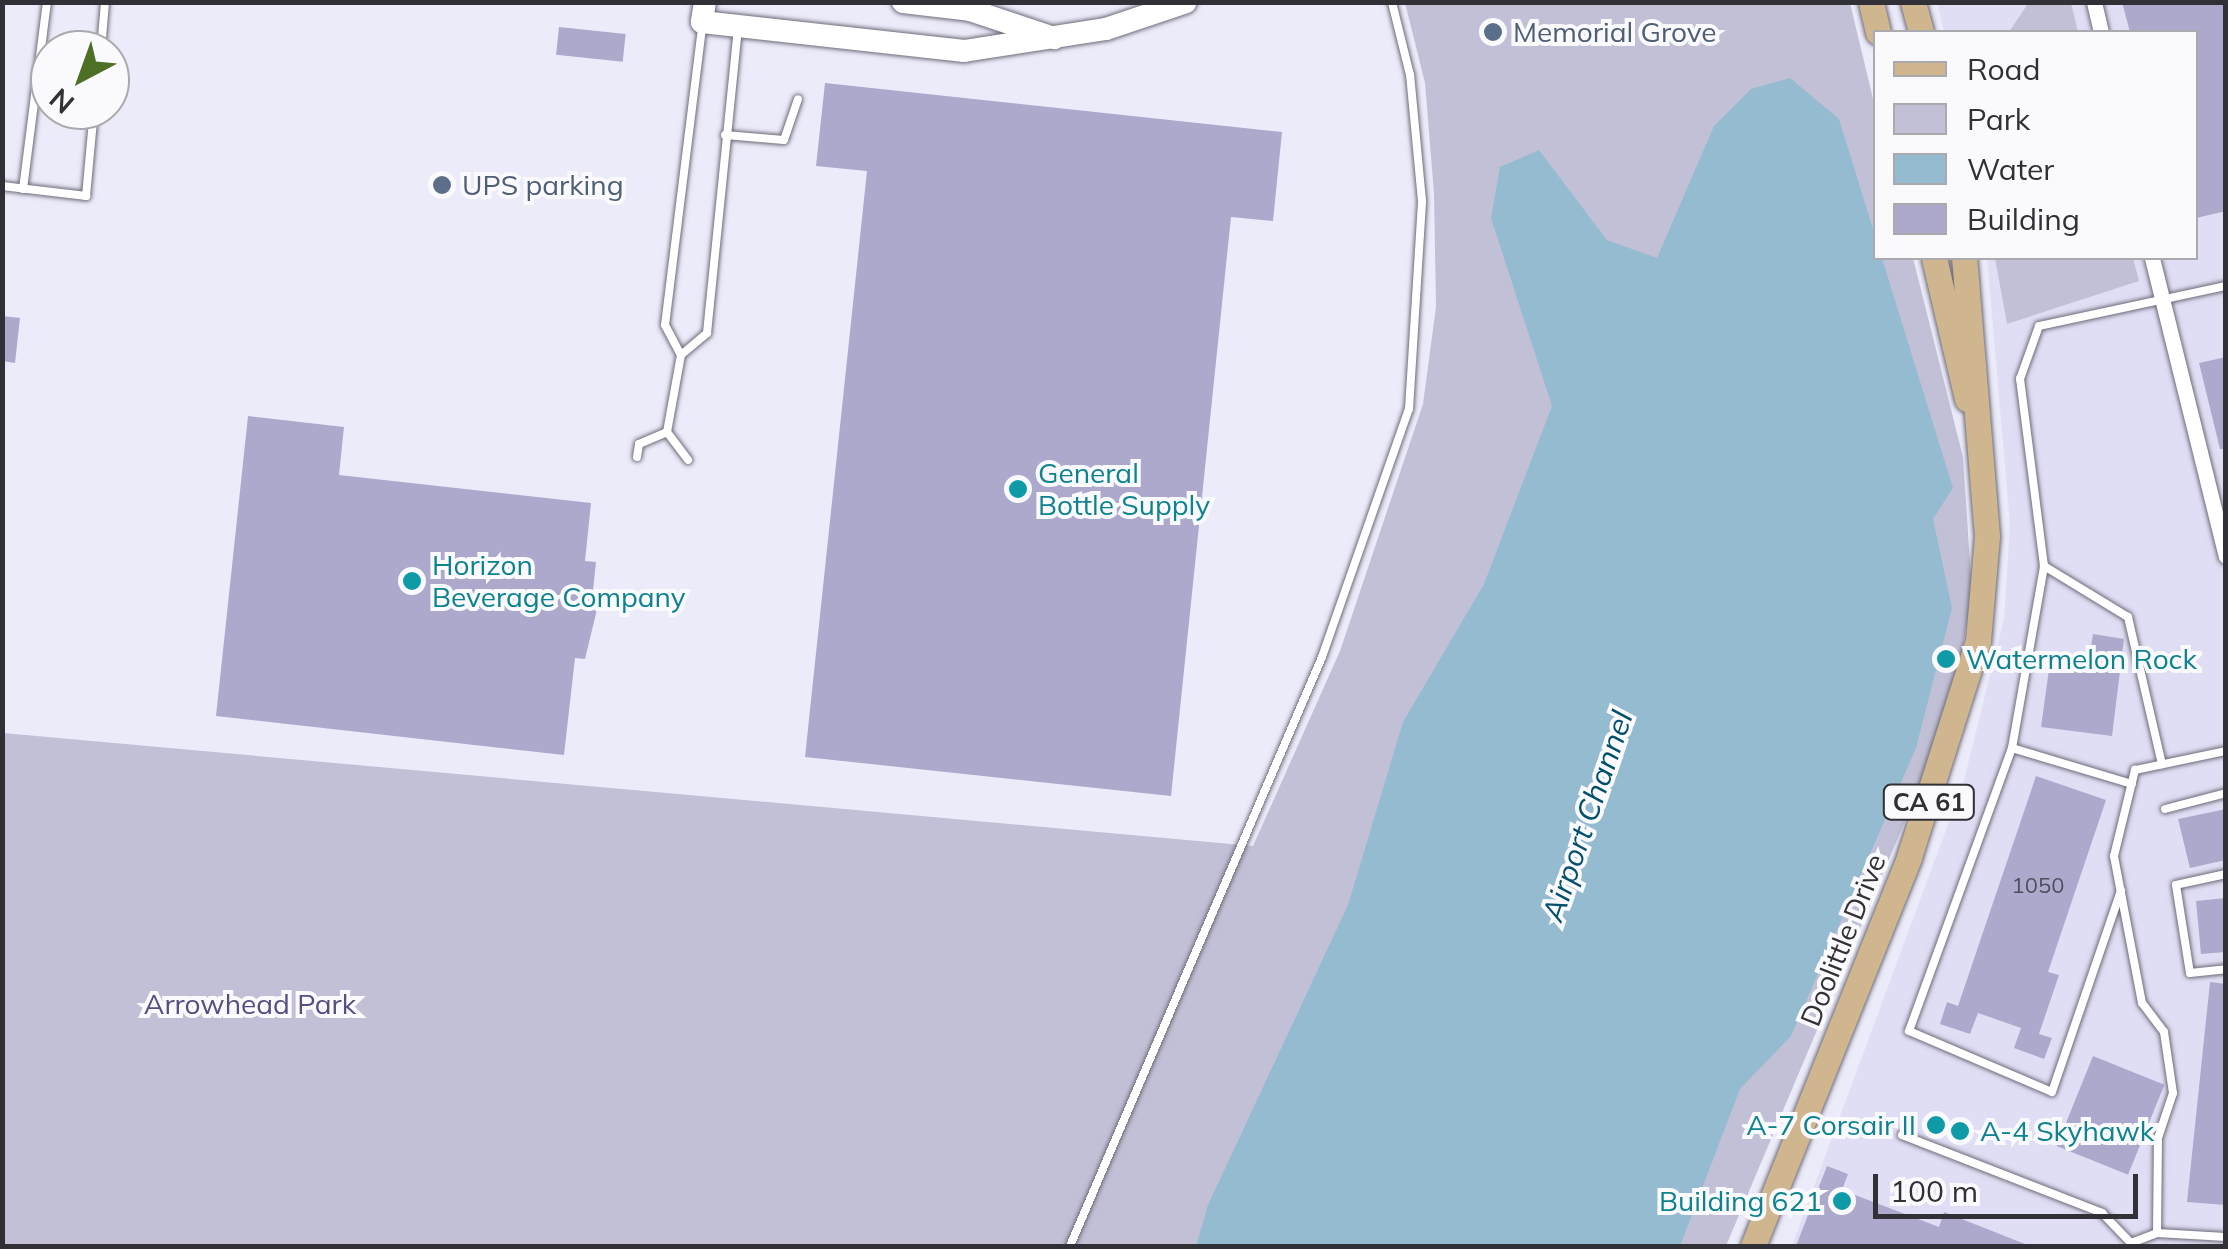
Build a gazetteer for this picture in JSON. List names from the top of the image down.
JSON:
{
  "streets": {
    "main road": ["CA 61", "Doolittle Drive"]
  },
  "water": ["Airport Channel"],
  "parks": ["Arrowhead Park"],
  "places": [
    "Memorial Grove",
    "UPS parking",
    "General Bottle Supply",
    "Horizon Beverage Company",
    "Watermelon Rock",
    "A-7 Corsair II",
    "A-4 Skyhawk",
    "Building 621"
  ],
  "house_numbers": ["1050"],
  "legend": [
    "Road",
    "Park",
    "Water",
    "Building"
  ],
  "scale_bar": "100 m",
  "north": "bottom left"
}
